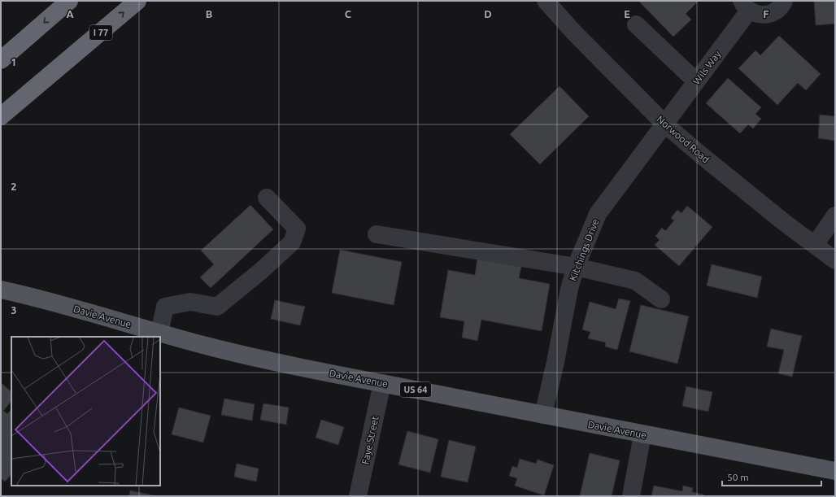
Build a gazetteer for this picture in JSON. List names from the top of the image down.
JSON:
{
  "streets": {
    "highway": ["I 77"],
    "main road": ["Davie Avenue", "US 64"],
    "street": [
      "Wils Way",
      "Norwood Road",
      "Kitchings Drive",
      "Faye Street"
    ]
  },
  "crossings": [
    ["Wils Way", "Norwood Road"],
    ["Wils Way", "Kitchings Drive"],
    ["Norwood Road", "Kitchings Drive"],
    ["Kitchings Drive", "Davie Avenue"],
    ["Davie Avenue", "Faye Street"]
  ],
  "scale_bar": "50 m",
  "grid": {
    "columns": [
      "A",
      "B",
      "C",
      "D",
      "E",
      "F"
    ],
    "rows": ["1", "2", "3"]
  }
}
